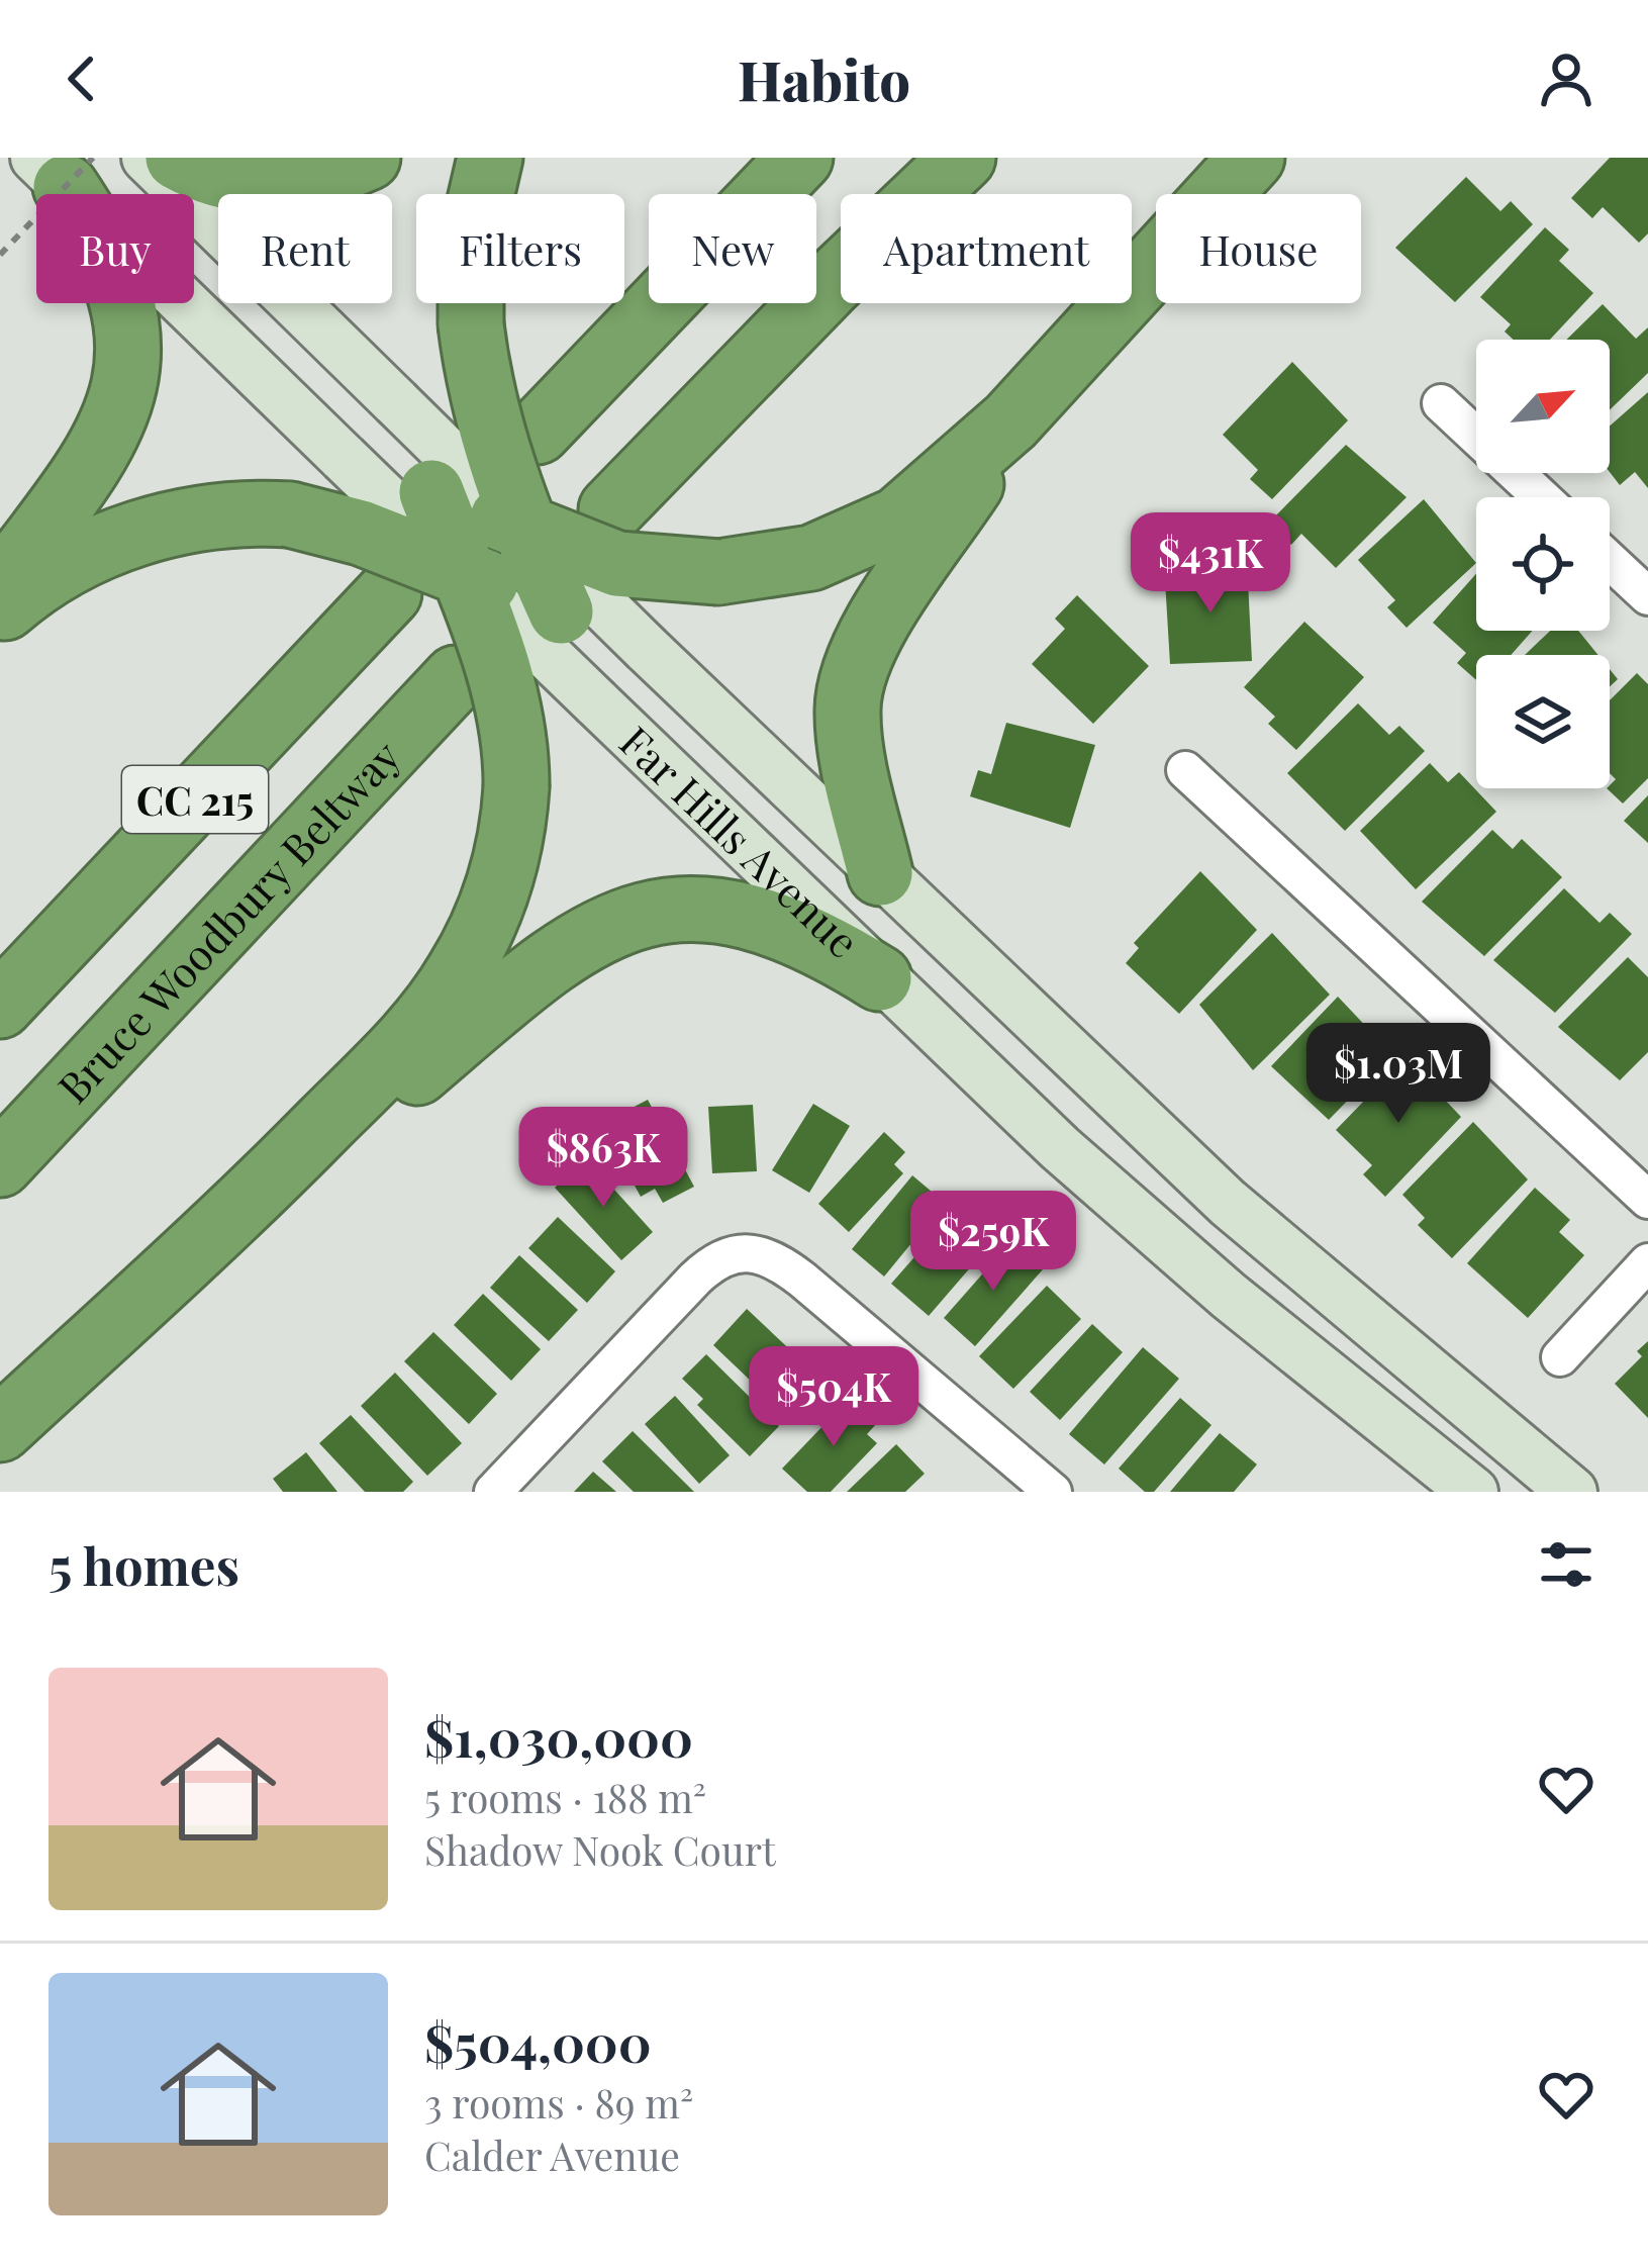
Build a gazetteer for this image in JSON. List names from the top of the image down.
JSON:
{
  "streets": {
    "highway": ["CC 215", "Bruce Woodbury Beltway"],
    "main road": ["Far Hills Avenue"]
  },
  "north": "top right",
  "page": {
    "header": "Habito",
    "chip": [
      "Buy",
      "Rent",
      "Filters",
      "New",
      "Apartment",
      "House"
    ],
    "price": [
      "$431K",
      "$1.03M",
      "$863K",
      "$259K",
      "$504K"
    ],
    "heading": "5 homes",
    "list": [
      {
        "name": "$1,030,000",
        "note": "5 rooms · 188 m² · Shadow Nook Court"
      },
      {
        "name": "$504,000",
        "note": "3 rooms · 89 m² · Calder Avenue"
      }
    ]
  }
}
